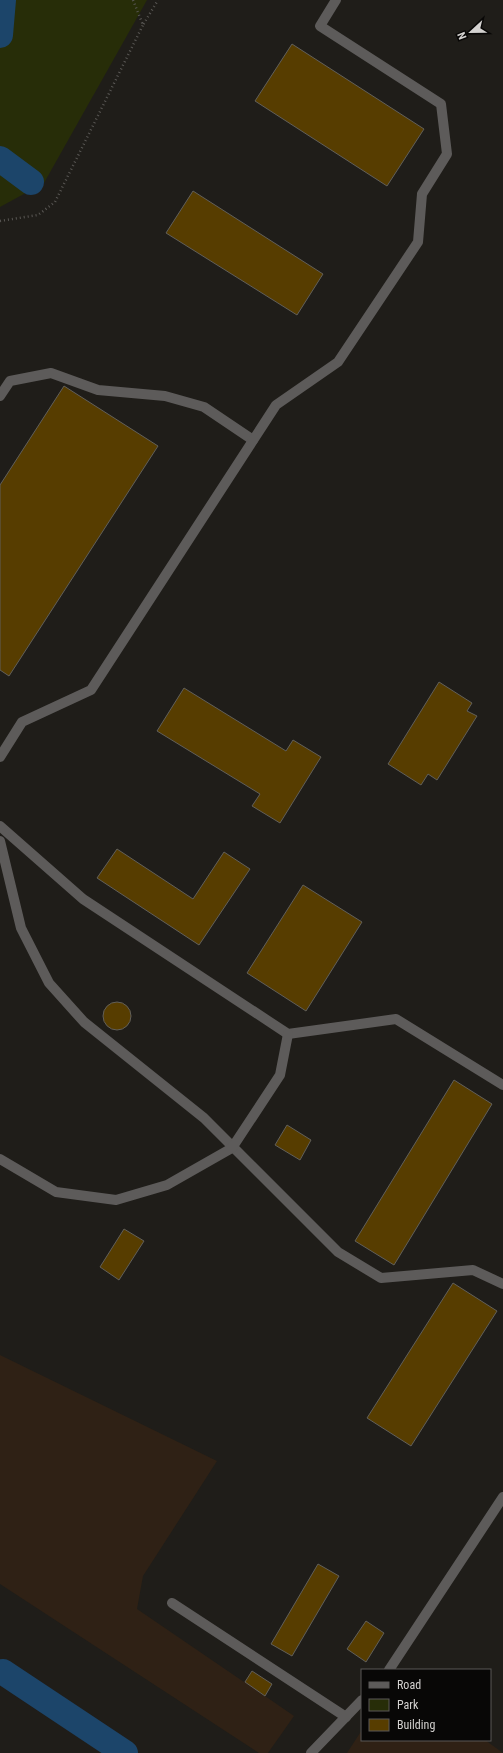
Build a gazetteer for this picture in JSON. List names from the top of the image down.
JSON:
{
  "legend": ["Road", "Park", "Building"],
  "north": "left"
}
